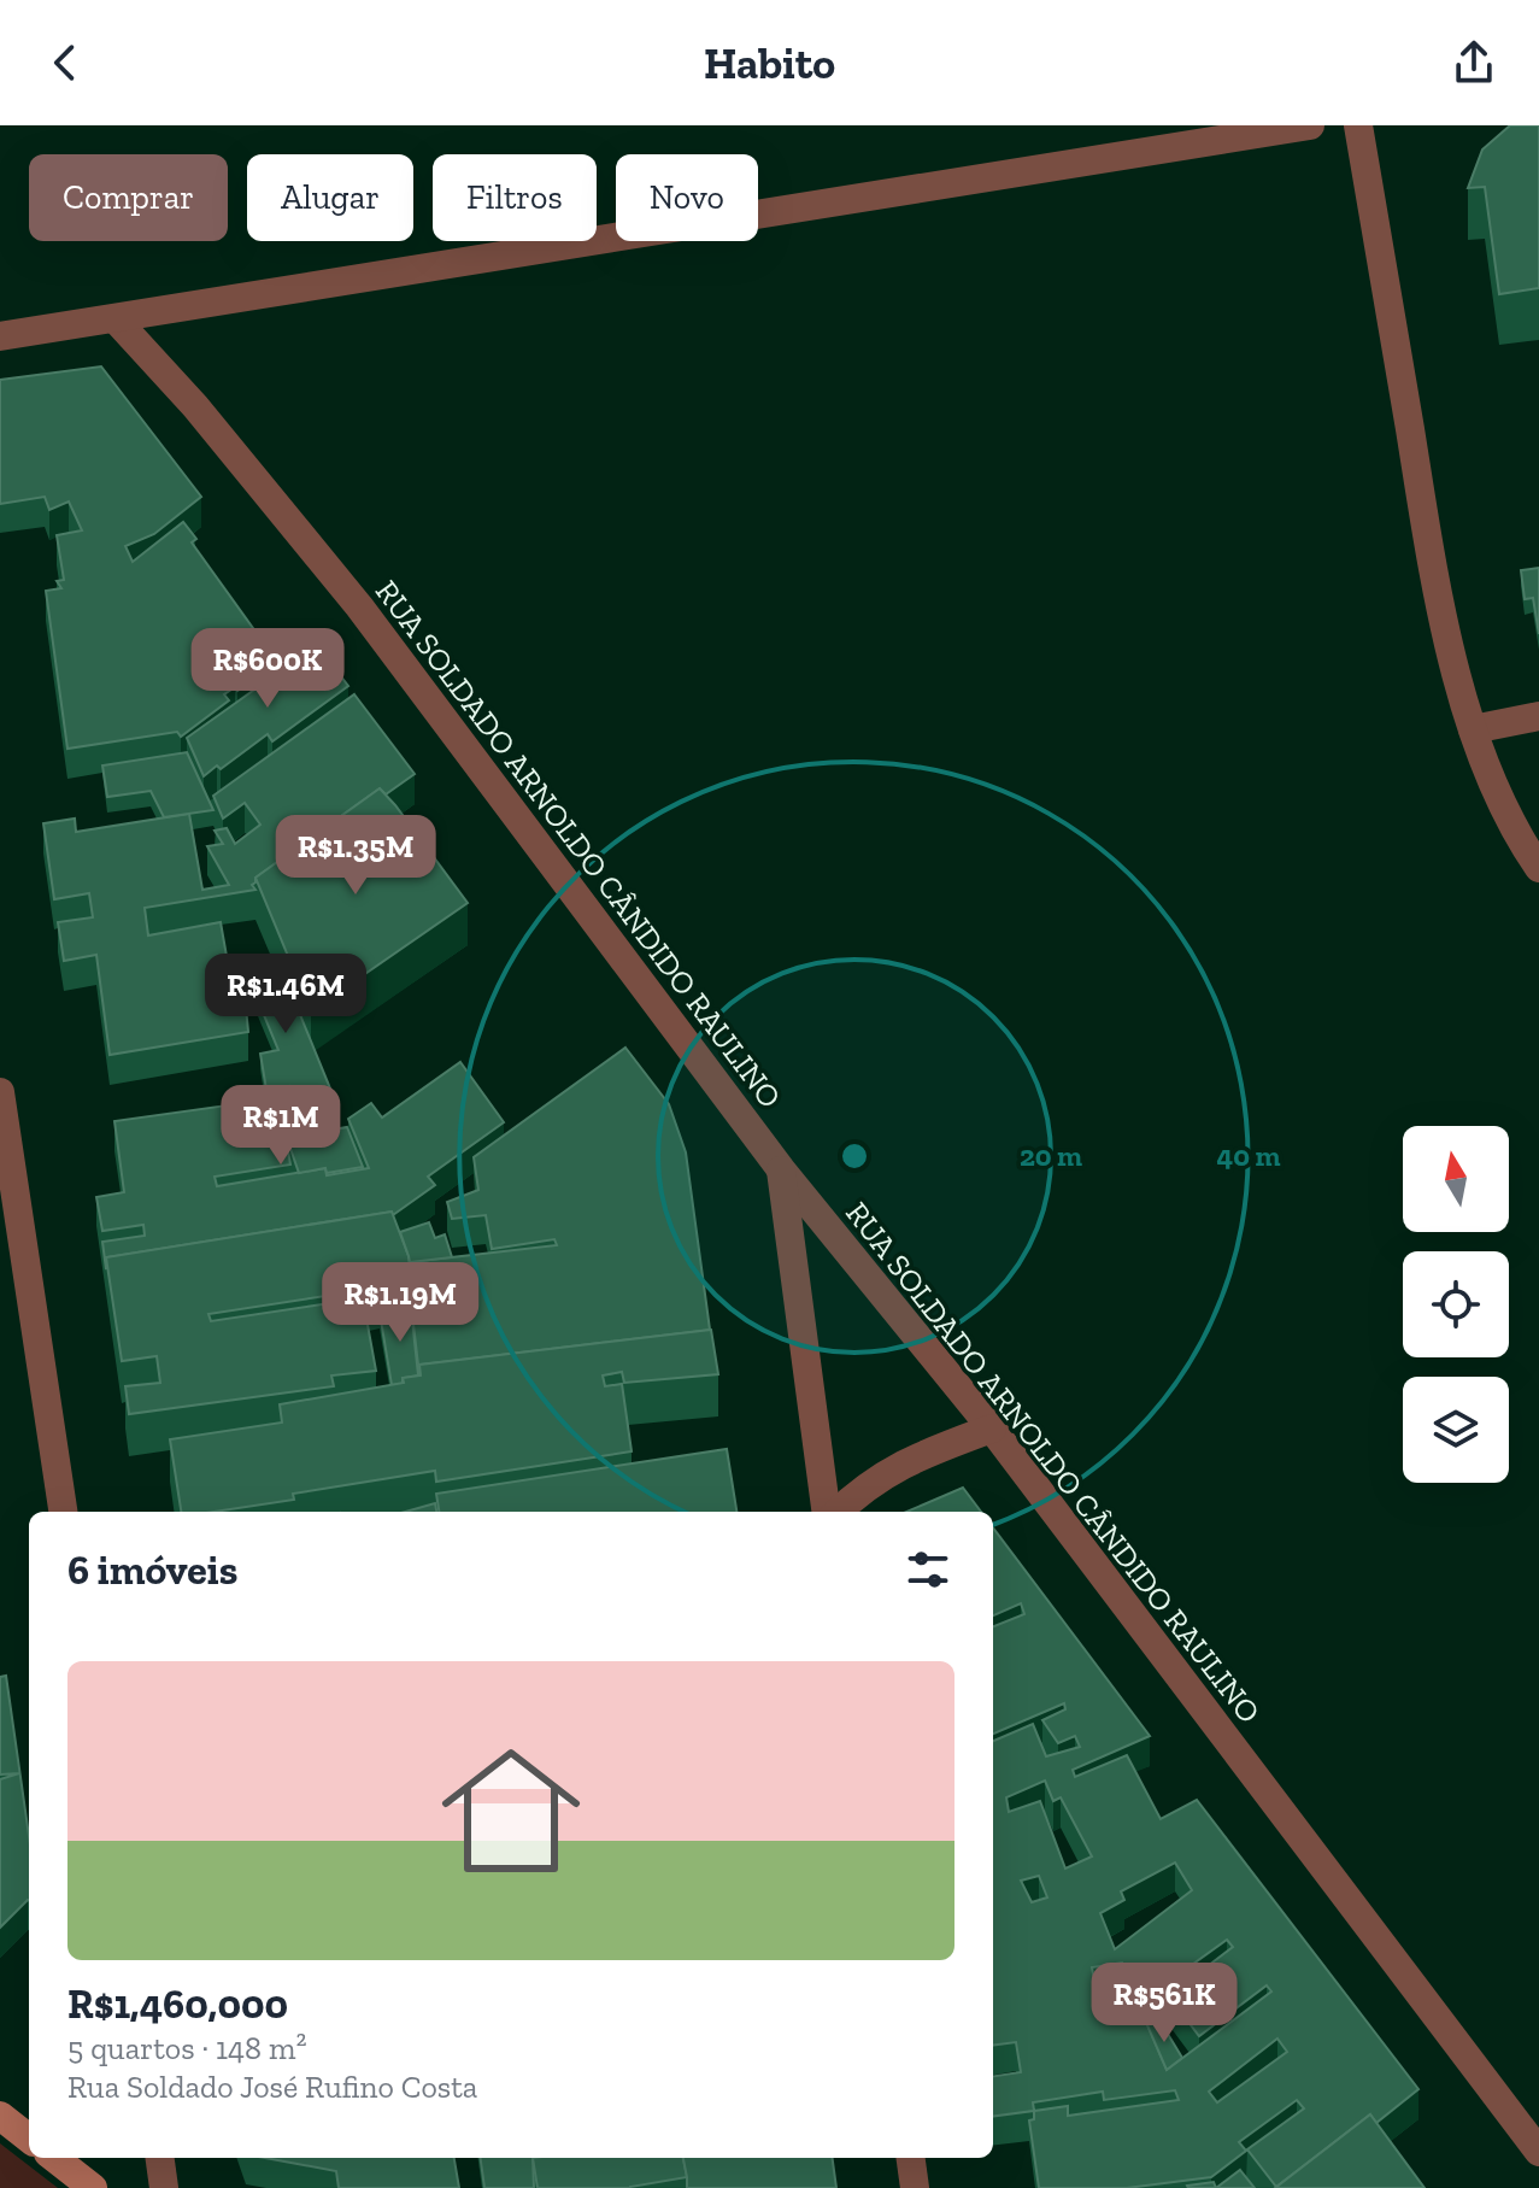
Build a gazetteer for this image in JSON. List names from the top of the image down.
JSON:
{
  "streets": {
    "street": ["RUA SOLDADO ARNOLDO CÂNDIDO RAULINO"]
  },
  "north": "top",
  "page": {
    "header": "Habito",
    "chip": [
      "Comprar",
      "Alugar",
      "Filtros",
      "Novo"
    ],
    "price": [
      "R$600K",
      "R$1.35M",
      "R$1.46M",
      "R$1M",
      "R$1.19M",
      "R$561K"
    ],
    "heading": "6 imóveis",
    "list": [
      {
        "name": "R$1,460,000",
        "note": "5 quartos · 148 m² · Rua Soldado José Rufino Costa"
      }
    ]
  },
  "rings": ["20 m", "40 m"]
}
